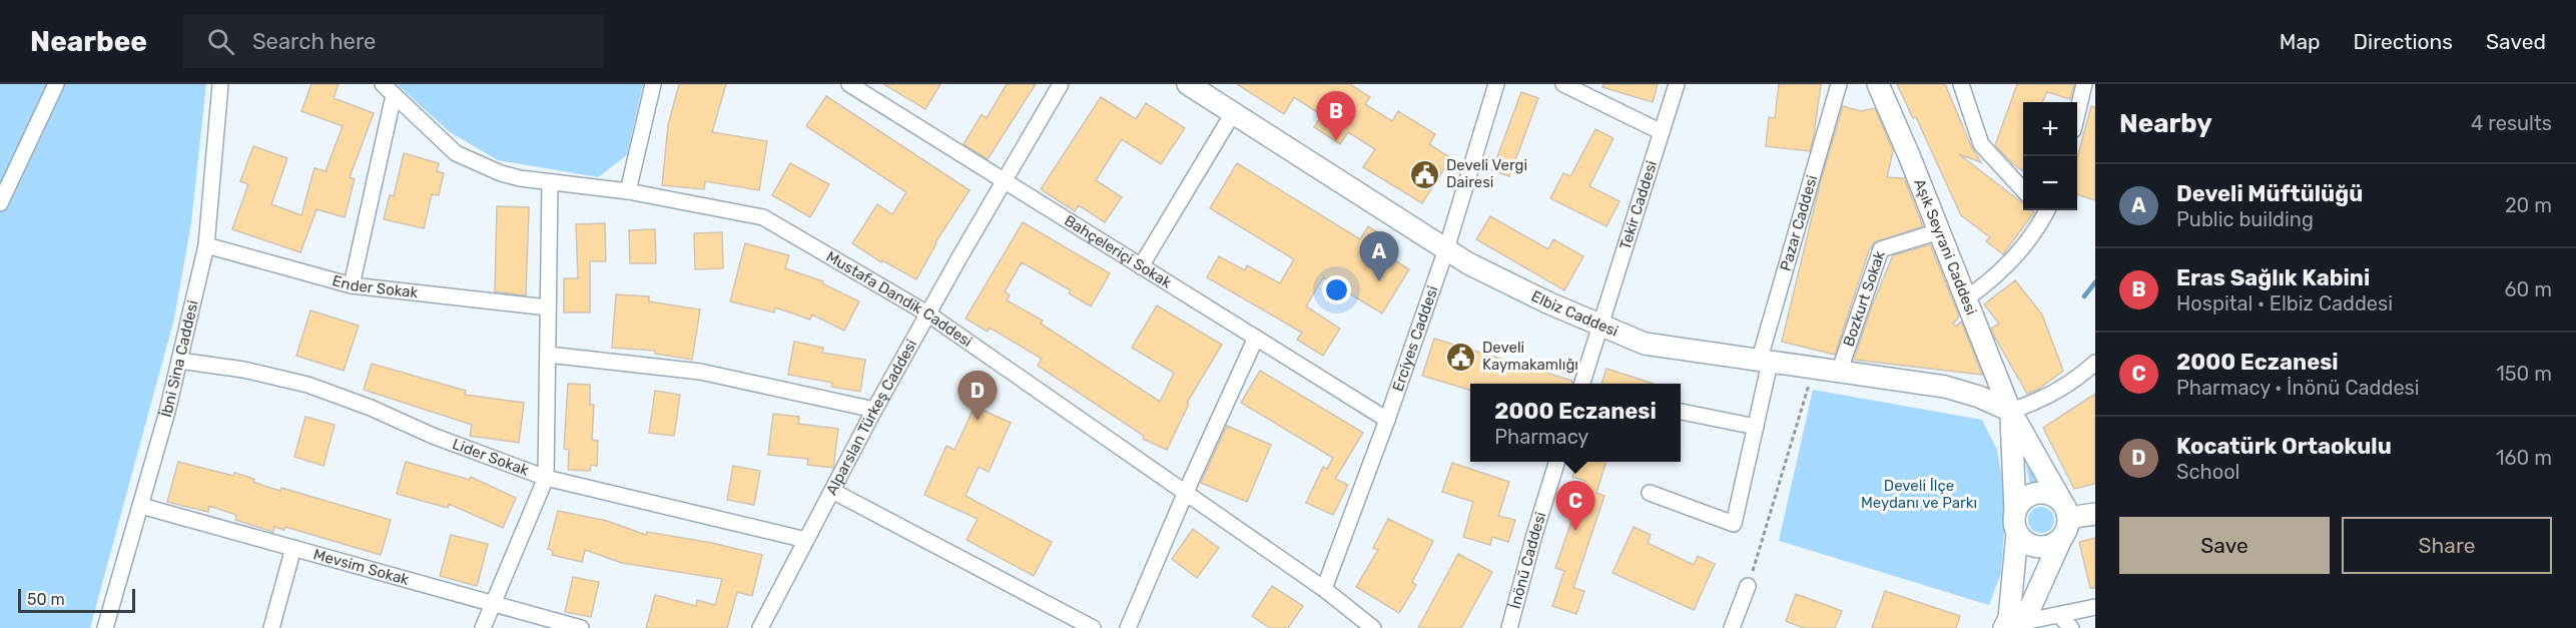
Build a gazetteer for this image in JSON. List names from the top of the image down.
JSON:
{
  "streets": {
    "main road": ["Aşık Seyrani Caddesi", "Elbiz Caddesi"],
    "street": [
      "Tekir Caddesi",
      "Pazar Caddesi",
      "Bahçeleriçi Sokak",
      "Ender Sokak",
      "Mustafa Dandik Caddesi",
      "Bozkurt Sokak",
      "Erciyes Caddesi",
      "İbni Sina Caddesi",
      "Alparslan Türkeş Caddesi",
      "Lider Sokak",
      "İnönü Caddesi",
      "Mevsim Sokak"
    ]
  },
  "crossings": [
    ["Tekir Caddesi", "Elbiz Caddesi"],
    ["Pazar Caddesi", "Elbiz Caddesi"],
    ["Aşık Seyrani Caddesi", "Bozkurt Sokak"],
    ["Aşık Seyrani Caddesi", "Elbiz Caddesi"],
    ["Bahçeleriçi Sokak", "Erciyes Caddesi"],
    ["Bahçeleriçi Sokak", "Alparslan Türkeş Caddesi"],
    ["Ender Sokak", "İbni Sina Caddesi"],
    ["Mustafa Dandik Caddesi", "Erciyes Caddesi"],
    ["Mustafa Dandik Caddesi", "Alparslan Türkeş Caddesi"],
    ["Bozkurt Sokak", "Elbiz Caddesi"],
    ["Elbiz Caddesi", "Erciyes Caddesi"],
    ["İbni Sina Caddesi", "Lider Sokak"],
    ["İbni Sina Caddesi", "Mevsim Sokak"],
    ["Alparslan Türkeş Caddesi", "Lider Sokak"]
  ],
  "parks": ["Develi İlçe Meydanı ve Parkı"],
  "places": {
    "public building": ["Develi Vergi Dairesi", "Develi Kaymakamlığı"]
  },
  "scale_bar": "50 m",
  "page": {
    "header": "Nearbee",
    "search": "Search here",
    "nav": ["Map", "Directions", "Saved"],
    "heading": ["Nearby", "4 results"],
    "pins": [
      "B",
      "A",
      "D",
      "C"
    ],
    "map_buttons": ["+", "−"],
    "list": [
      {
        "mark": "A",
        "name": "Develi Müftülüğü",
        "note": "Public building",
        "value": "20 m"
      },
      {
        "mark": "B",
        "name": "Eras Sağlık Kabini",
        "note": "Hospital · Elbiz Caddesi",
        "value": "60 m"
      },
      {
        "mark": "C",
        "name": "2000 Eczanesi",
        "note": "Pharmacy · İnönü Caddesi",
        "value": "150 m"
      },
      {
        "mark": "D",
        "name": "Kocatürk Ortaokulu",
        "note": "School",
        "value": "160 m"
      }
    ],
    "popup": ["2000 Eczanesi", "Pharmacy"],
    "buttons": ["Save", "Share"],
    "scale": "50 m"
  }
}
